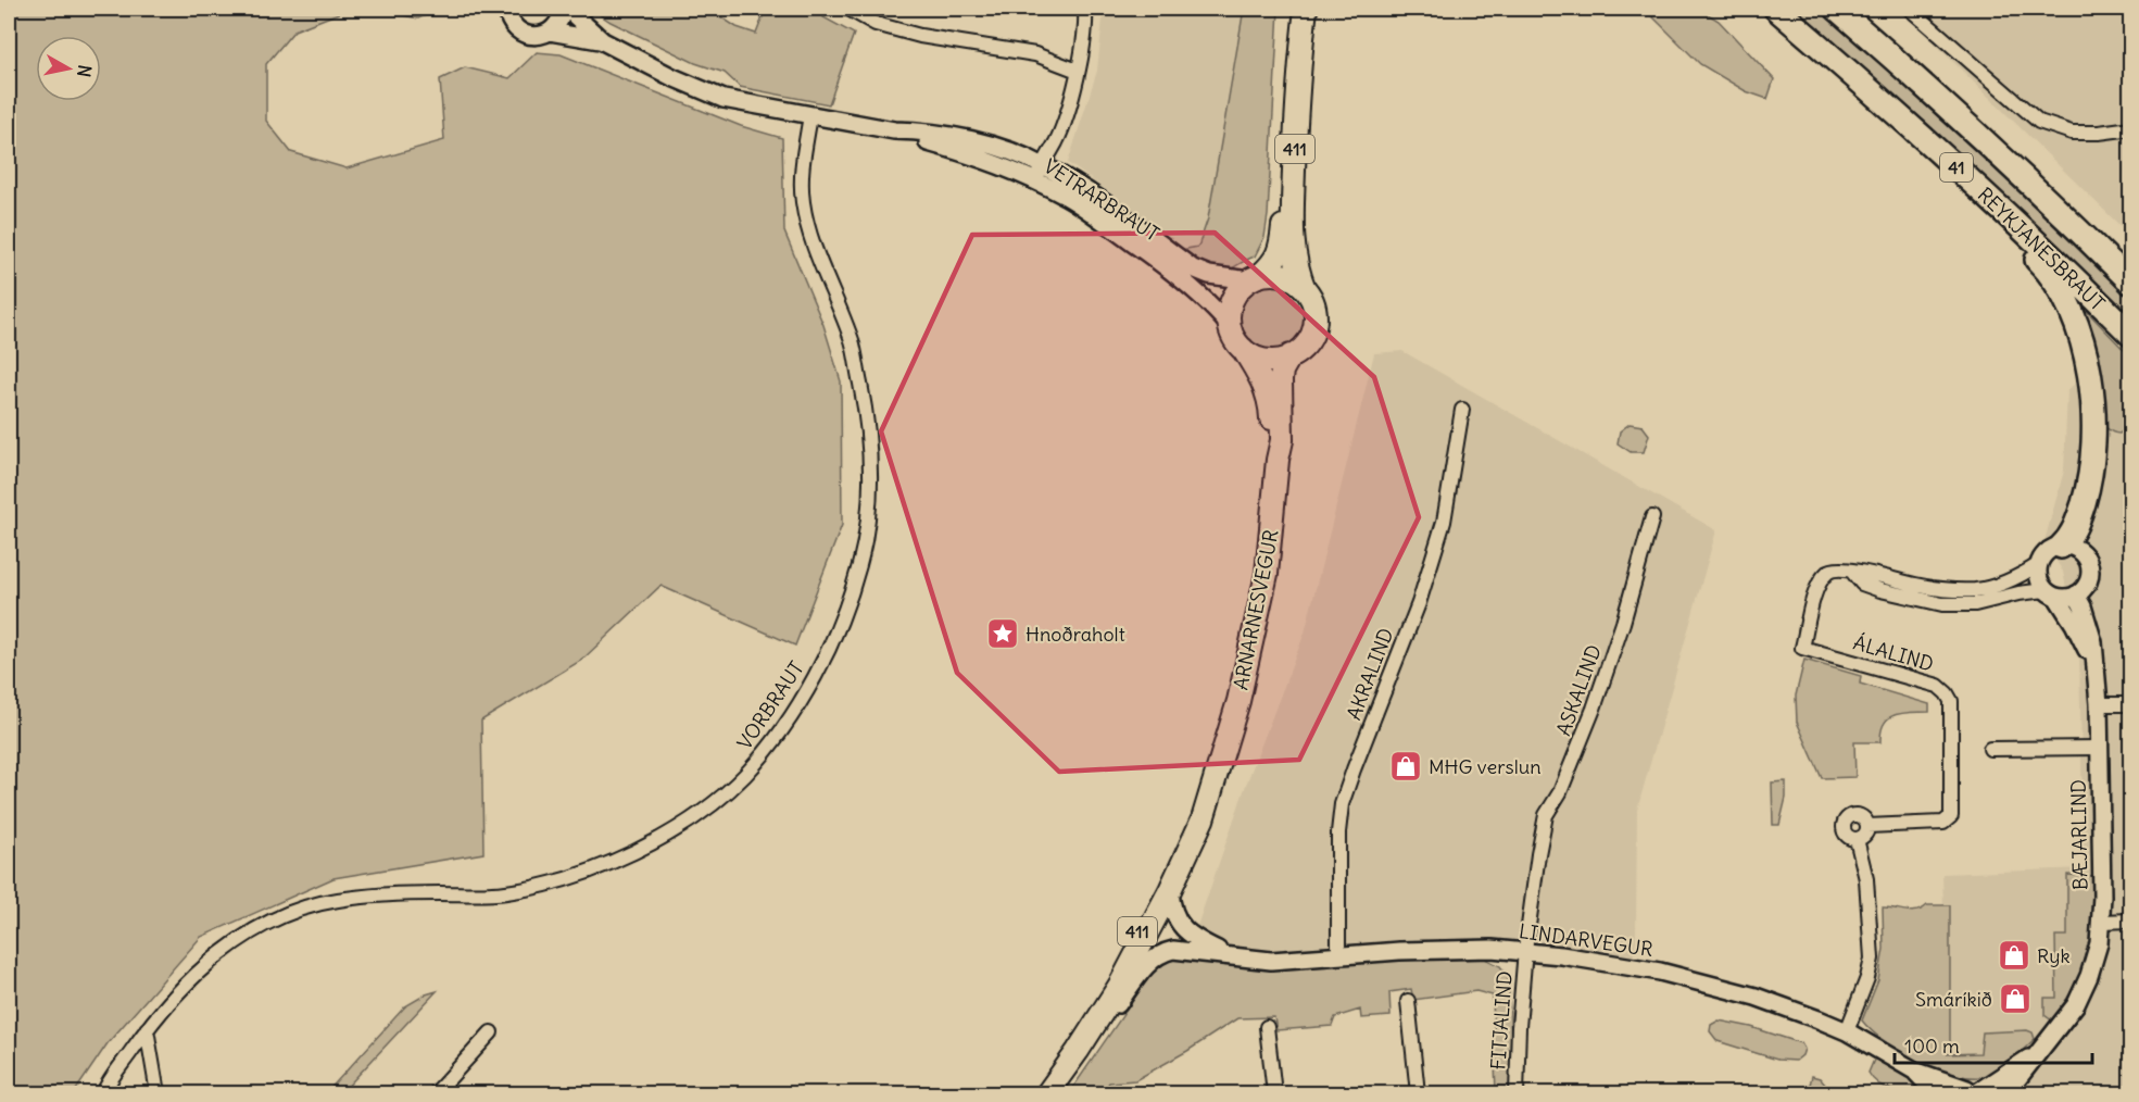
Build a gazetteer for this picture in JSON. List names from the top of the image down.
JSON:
{
  "streets": {
    "highway": ["41", "REYKJANESBRAUT"],
    "main road": ["411", "ARNARNESVEGUR"],
    "street": [
      "VETRARBRAUT",
      "ÁLALIND",
      "AKRALIND",
      "ASKALIND",
      "VORBRAUT",
      "BÆJARLIND",
      "LINDARVEGUR",
      "FITJALIND"
    ]
  },
  "crossings": [
    ["411", "VETRARBRAUT"],
    ["411", "ARNARNESVEGUR"],
    ["VETRARBRAUT", "ARNARNESVEGUR"],
    ["VETRARBRAUT", "VORBRAUT"],
    ["ARNARNESVEGUR", "LINDARVEGUR"],
    ["ÁLALIND", "BÆJARLIND"],
    ["AKRALIND", "LINDARVEGUR"],
    ["ASKALIND", "LINDARVEGUR"],
    ["ASKALIND", "FITJALIND"],
    ["BÆJARLIND", "LINDARVEGUR"],
    ["LINDARVEGUR", "FITJALIND"]
  ],
  "places": {
    "place": ["Hnoðraholt"],
    "shop": ["MHG verslun", "Ryk", "Smáríkið"]
  },
  "scale_bar": "100 m",
  "north": "right"
}
